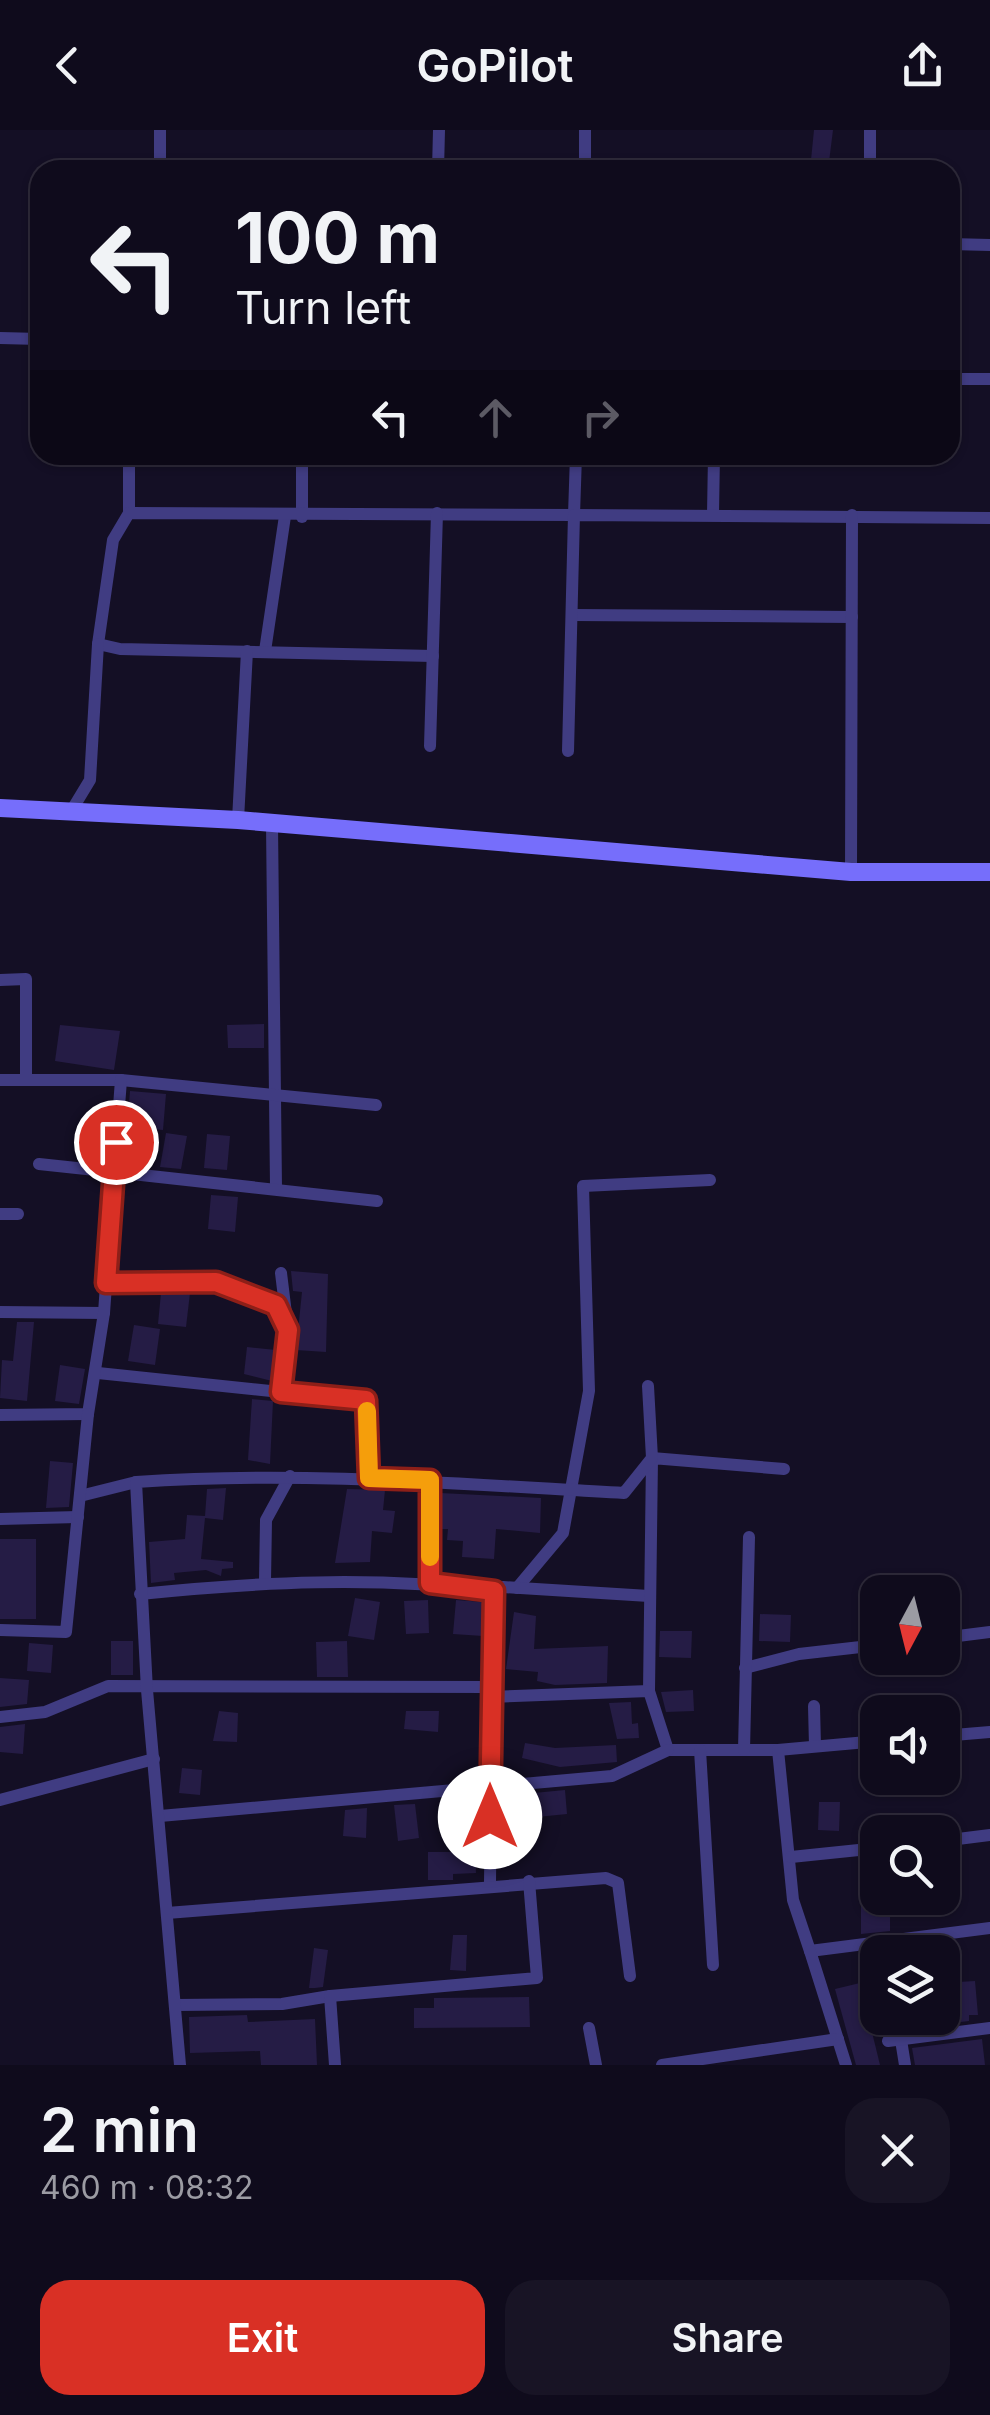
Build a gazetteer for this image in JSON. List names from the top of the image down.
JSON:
{
  "north": "bottom",
  "page": {
    "header": "GoPilot",
    "turn": ["100 m", "Turn left"],
    "heading": ["2 min", "460 m · 08:32"],
    "buttons": ["Exit", "Share"]
  }
}
